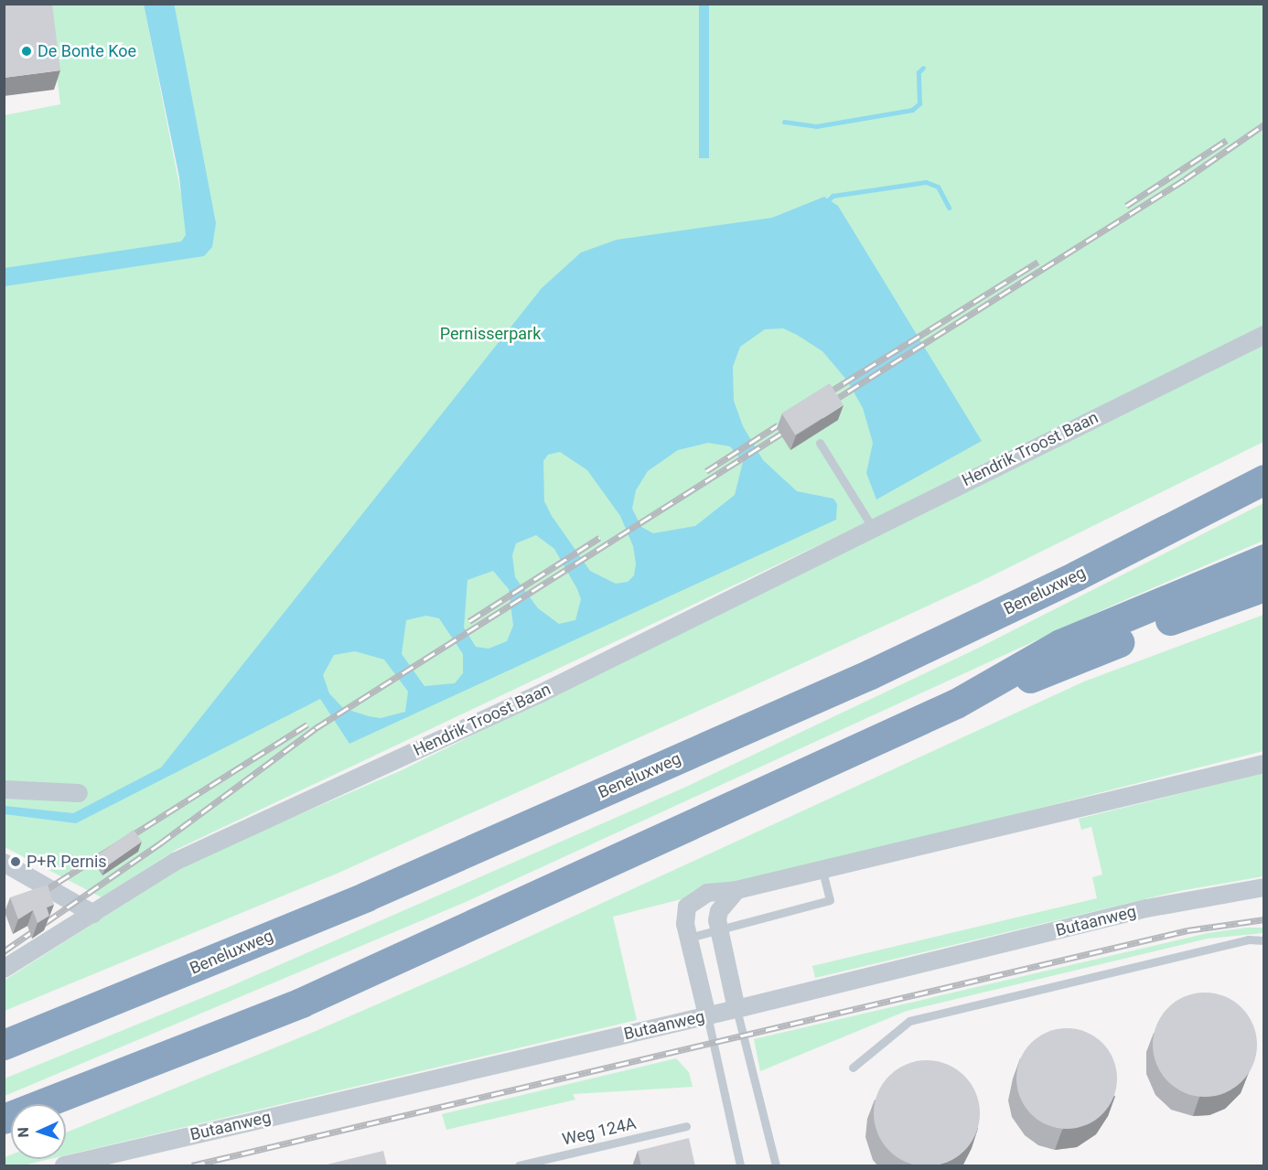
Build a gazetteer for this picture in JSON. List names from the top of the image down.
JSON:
{
  "streets": {
    "highway": ["Beneluxweg"],
    "street": ["Hendrik Troost Baan", "Butaanweg"],
    "lane": ["Weg 124A"]
  },
  "parks": ["Pernisserpark"],
  "places": ["De Bonte Koe", "P+R Pernis"],
  "north": "left"
}
